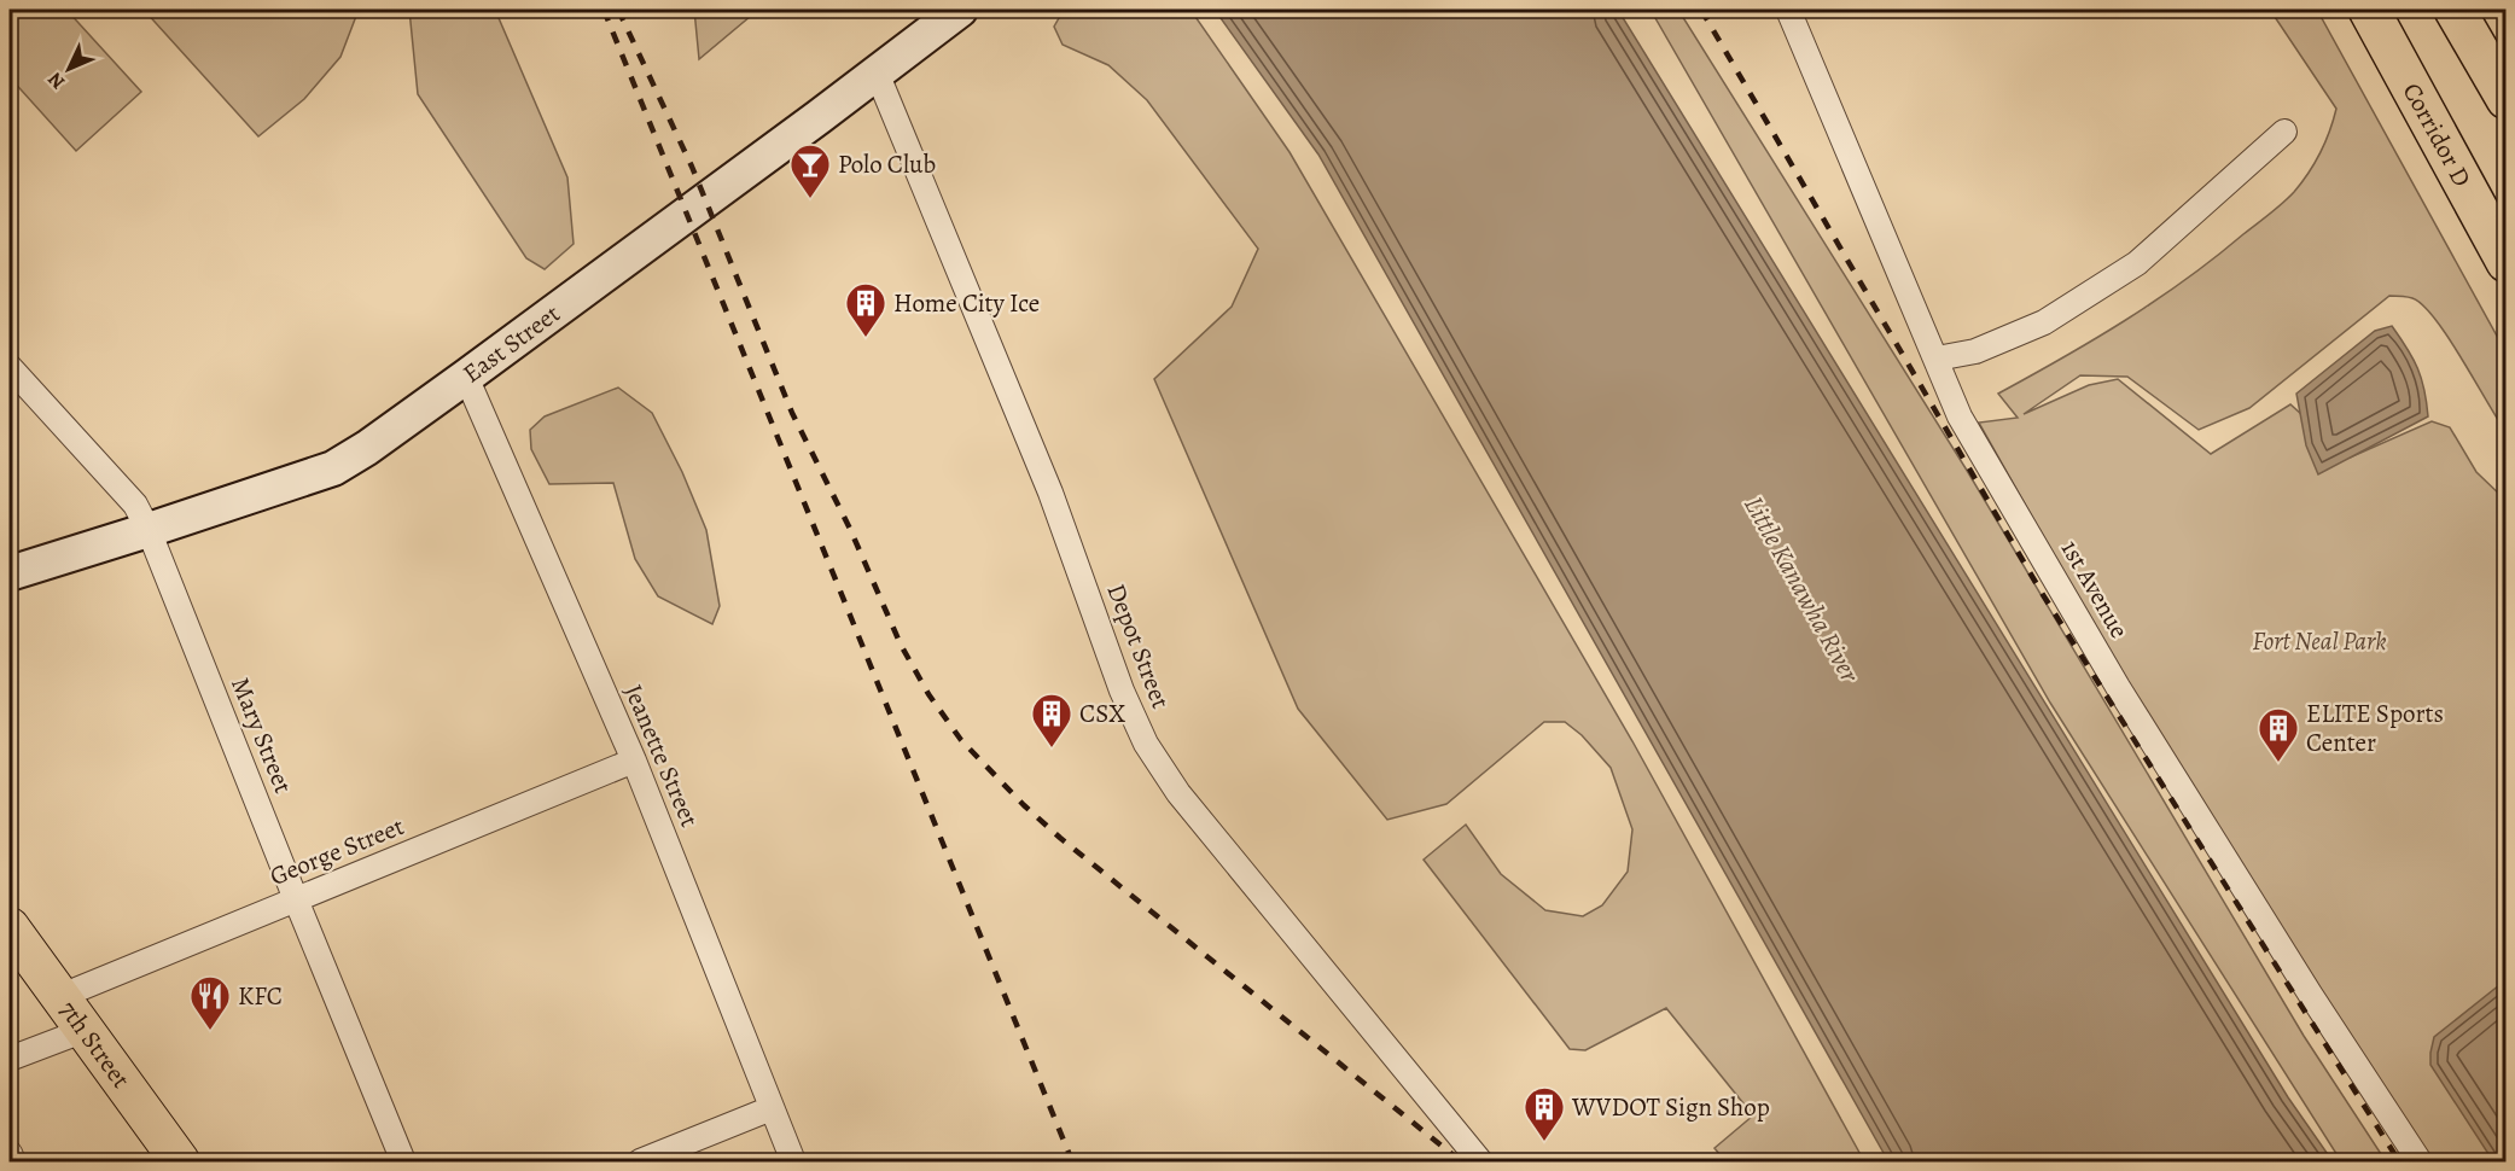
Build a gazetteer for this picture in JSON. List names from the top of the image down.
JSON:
{
  "streets": {
    "highway": ["Corridor D"],
    "main road": ["East Street", "7th Street"],
    "street": [
      "1st Avenue",
      "Depot Street",
      "Mary Street",
      "Jeanette Street",
      "George Street"
    ]
  },
  "crossings": [
    ["East Street", "Depot Street"],
    ["East Street", "Mary Street"],
    ["East Street", "Jeanette Street"],
    ["Mary Street", "George Street"],
    ["Jeanette Street", "George Street"],
    ["George Street", "7th Street"]
  ],
  "water": ["Little Kanawha River"],
  "parks": ["Fort Neal Park"],
  "places": {
    "bar": ["Polo Club"],
    "building": [
      "Home City Ice",
      "CSX",
      "ELITE Sports Center",
      "WVDOT Sign Shop"
    ],
    "restaurant": ["KFC"]
  },
  "north": "bottom left"
}
